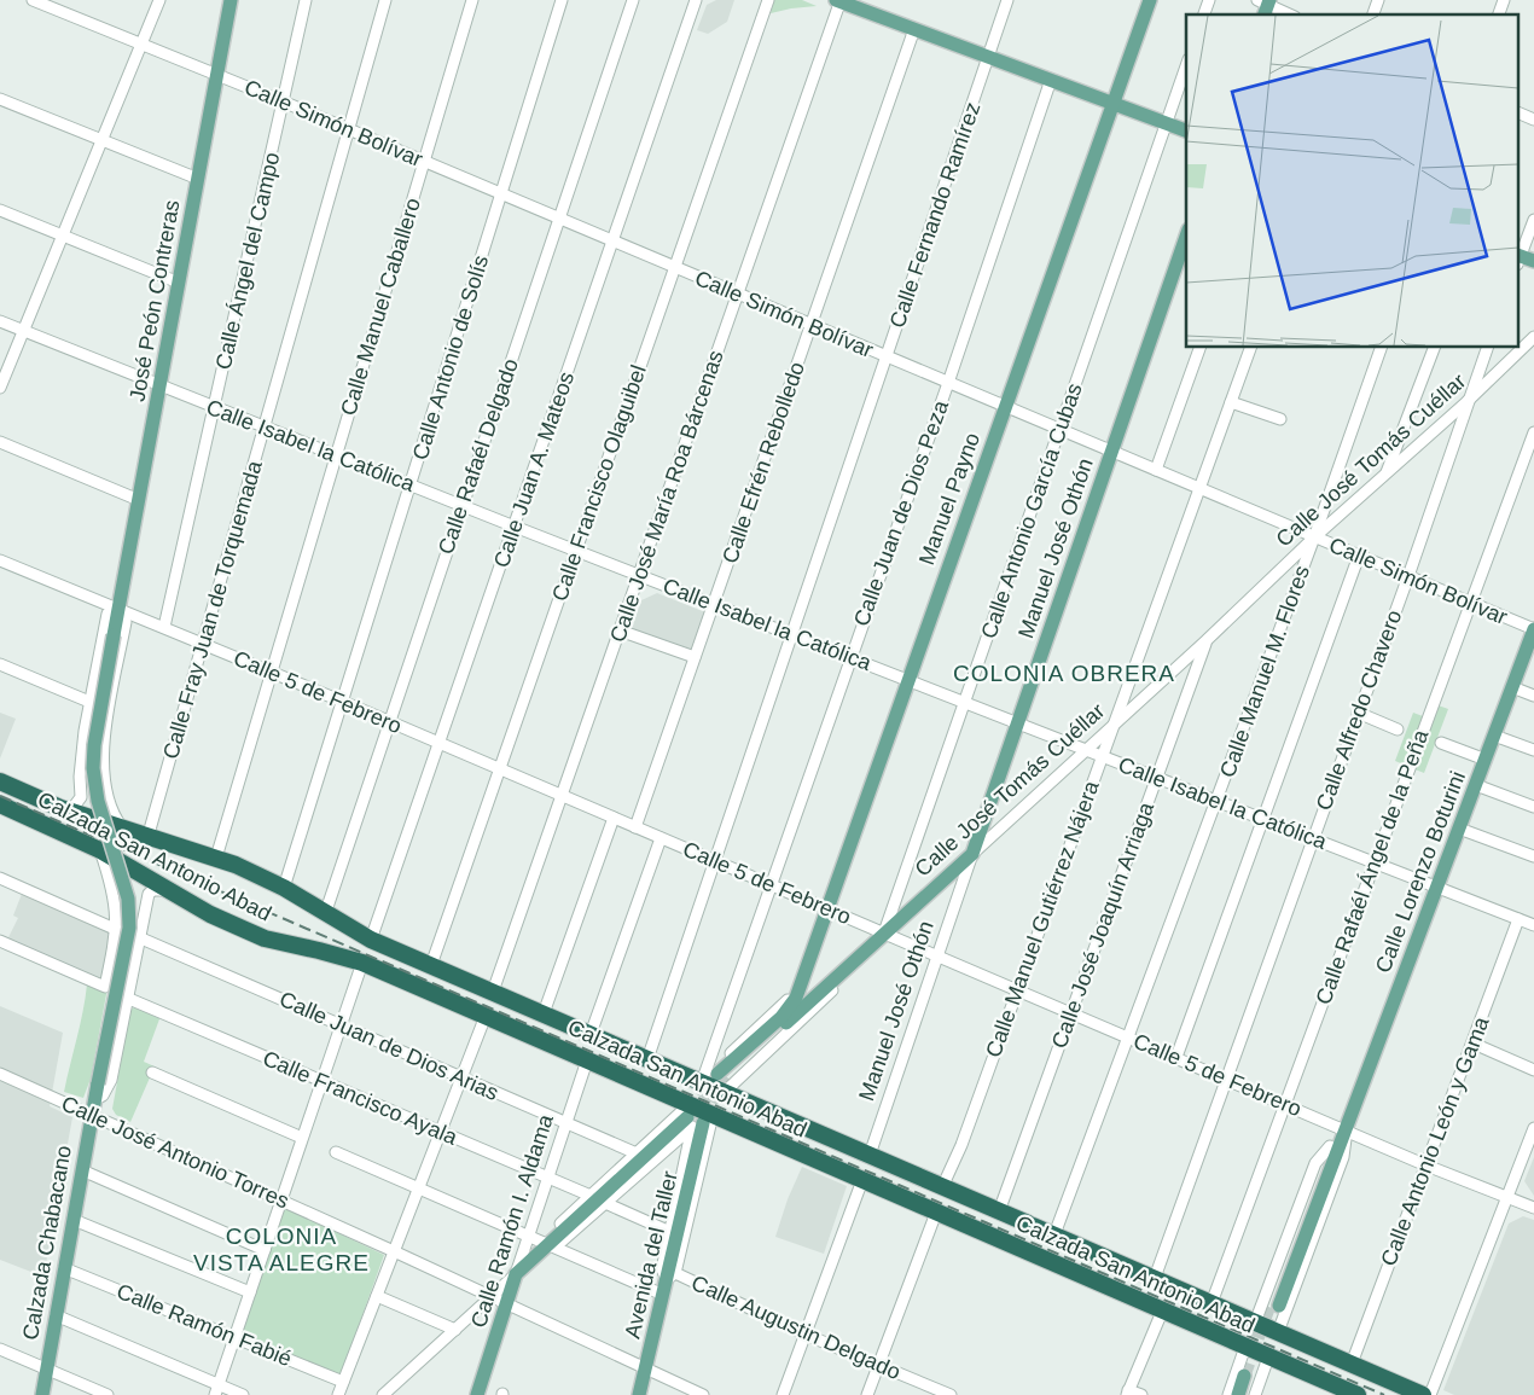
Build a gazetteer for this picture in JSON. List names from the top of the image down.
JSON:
{
  "streets": {
    "highway": ["Calzada San Antonio Abad"],
    "main road": [
      "José Peón Contreras",
      "Calle José Tomás Cuéllar",
      "Manuel Payno",
      "Manuel José Othón",
      "Calle Lorenzo Boturini",
      "Calle Ramón I. Aldama",
      "Calzada Chabacano",
      "Avenida del Taller"
    ],
    "street": [
      "Calle Simón Bolívar",
      "Calle Fernando Ramírez",
      "Calle Ángel del Campo",
      "Calle Manuel Caballero",
      "Calle Antonio de Solís",
      "Calle Isabel la Católica",
      "Calle Rafaél Delgado",
      "Calle Efrén Rebolledo",
      "Calle Juan A. Mateos",
      "Calle Francisco Olaguibel",
      "Calle José María Roa Bárcenas",
      "Calle Antonio García Cubas",
      "Calle Juan de Dios Peza",
      "Calle Fray Juan de Torquemada",
      "Calle Manuel M. Flores",
      "Calle 5 de Febrero",
      "Calle Alfredo Chavero",
      "Calle Rafaél Ángel de la Peña",
      "Calle Manuel Gutiérrez Nájera",
      "Calle José Joaquín Arriaga",
      "Calle Juan de Dios Arias",
      "Calle Francisco Ayala",
      "Calle Antonio León y Gama",
      "Calle José Antonio Torres",
      "Calle Ramón Fabié",
      "Calle Augustin Delgado"
    ]
  },
  "crossings": [
    ["Calle Simón Bolívar", "Calle Fernando Ramírez"],
    ["Calle Simón Bolívar", "Calle Ángel del Campo"],
    ["Calle Simón Bolívar", "José Peón Contreras"],
    ["Calle Simón Bolívar", "Calle Manuel Caballero"],
    ["Calle Simón Bolívar", "Calle Antonio de Solís"],
    ["Calle Simón Bolívar", "Calle Rafaél Delgado"],
    ["Calle Simón Bolívar", "Calle José Tomás Cuéllar"],
    ["Calle Simón Bolívar", "Calle Efrén Rebolledo"],
    ["Calle Simón Bolívar", "Calle Juan A. Mateos"],
    ["Calle Simón Bolívar", "Calle Francisco Olaguibel"],
    ["Calle Simón Bolívar", "Calle José María Roa Bárcenas"],
    ["Calle Simón Bolívar", "Manuel Payno"],
    ["Calle Simón Bolívar", "Calle Antonio García Cubas"],
    ["Calle Simón Bolívar", "Calle Juan de Dios Peza"],
    ["Calle Simón Bolívar", "Manuel José Othón"],
    ["Calle Simón Bolívar", "Calle Fray Juan de Torquemada"],
    ["Calle Simón Bolívar", "Calle Manuel M. Flores"],
    ["Calle Simón Bolívar", "Calle Alfredo Chavero"],
    ["Calle Simón Bolívar", "Calle Rafaél Ángel de la Peña"],
    ["Calle Simón Bolívar", "Calle Lorenzo Boturini"],
    ["Calle Simón Bolívar", "Calle Manuel Gutiérrez Nájera"],
    ["Calle Fernando Ramírez", "Calle Isabel la Católica"],
    ["Calle Fernando Ramírez", "Calle 5 de Febrero"],
    ["Calle Fernando Ramírez", "Calzada San Antonio Abad"],
    ["Calle Ángel del Campo", "Calle Isabel la Católica"],
    ["Calle Ángel del Campo", "Calle 5 de Febrero"],
    ["José Peón Contreras", "Calle Isabel la Católica"],
    ["José Peón Contreras", "Calle 5 de Febrero"],
    ["José Peón Contreras", "Calzada San Antonio Abad"],
    ["José Peón Contreras", "Calzada Chabacano"],
    ["Calle Manuel Caballero", "Calle Isabel la Católica"],
    ["Calle Manuel Caballero", "Calle 5 de Febrero"],
    ["Calle Manuel Caballero", "Calzada San Antonio Abad"],
    ["Calle Antonio de Solís", "Calle Isabel la Católica"],
    ["Calle Antonio de Solís", "Calle 5 de Febrero"],
    ["Calle Antonio de Solís", "Calzada San Antonio Abad"],
    ["Calle Isabel la Católica", "Calle Rafaél Delgado"],
    ["Calle Isabel la Católica", "Calle José Tomás Cuéllar"],
    ["Calle Isabel la Católica", "Calle Efrén Rebolledo"],
    ["Calle Isabel la Católica", "Calle Juan A. Mateos"],
    ["Calle Isabel la Católica", "Calle Francisco Olaguibel"],
    ["Calle Isabel la Católica", "Calle José María Roa Bárcenas"],
    ["Calle Isabel la Católica", "Manuel Payno"],
    ["Calle Isabel la Católica", "Calle Antonio García Cubas"],
    ["Calle Isabel la Católica", "Calle Juan de Dios Peza"],
    ["Calle Isabel la Católica", "Manuel José Othón"],
    ["Calle Isabel la Católica", "Calle Fray Juan de Torquemada"],
    ["Calle Isabel la Católica", "Calle Manuel M. Flores"],
    ["Calle Isabel la Católica", "Calle Alfredo Chavero"],
    ["Calle Isabel la Católica", "Calle Rafaél Ángel de la Peña"],
    ["Calle Isabel la Católica", "Calle Lorenzo Boturini"],
    ["Calle Isabel la Católica", "Calle Manuel Gutiérrez Nájera"],
    ["Calle Isabel la Católica", "Calle José Joaquín Arriaga"],
    ["Calle Isabel la Católica", "Calle Antonio León y Gama"],
    ["Calle Rafaél Delgado", "Calle 5 de Febrero"],
    ["Calle Rafaél Delgado", "Calzada San Antonio Abad"],
    ["Calle José Tomás Cuéllar", "Calle Antonio García Cubas"],
    ["Calle José Tomás Cuéllar", "Manuel José Othón"],
    ["Calle José Tomás Cuéllar", "Calle Manuel M. Flores"],
    ["Calle José Tomás Cuéllar", "Calle 5 de Febrero"],
    ["Calle José Tomás Cuéllar", "Calle Alfredo Chavero"],
    ["Calle José Tomás Cuéllar", "Calzada San Antonio Abad"],
    ["Calle José Tomás Cuéllar", "Calle Manuel Gutiérrez Nájera"],
    ["Calle José Tomás Cuéllar", "Calle José Joaquín Arriaga"],
    ["Calle Efrén Rebolledo", "Calle 5 de Febrero"],
    ["Calle Juan A. Mateos", "Calle 5 de Febrero"],
    ["Calle Juan A. Mateos", "Calzada San Antonio Abad"],
    ["Calle Francisco Olaguibel", "Calle 5 de Febrero"],
    ["Calle Francisco Olaguibel", "Calzada San Antonio Abad"],
    ["Calle José María Roa Bárcenas", "Calle 5 de Febrero"],
    ["Calle José María Roa Bárcenas", "Calzada San Antonio Abad"],
    ["Manuel Payno", "Calle 5 de Febrero"],
    ["Calle Antonio García Cubas", "Calle 5 de Febrero"],
    ["Calle Juan de Dios Peza", "Calle 5 de Febrero"],
    ["Calle Juan de Dios Peza", "Calzada San Antonio Abad"],
    ["Manuel José Othón", "Calle 5 de Febrero"],
    ["Manuel José Othón", "Calzada San Antonio Abad"],
    ["Calle Fray Juan de Torquemada", "Calle 5 de Febrero"],
    ["Calle Fray Juan de Torquemada", "Calzada San Antonio Abad"],
    ["Calle Manuel M. Flores", "Calle 5 de Febrero"],
    ["Calle Manuel M. Flores", "Calzada San Antonio Abad"],
    ["Calle 5 de Febrero", "Calle Alfredo Chavero"],
    ["Calle 5 de Febrero", "Calle Rafaél Ángel de la Peña"],
    ["Calle 5 de Febrero", "Calle Lorenzo Boturini"],
    ["Calle 5 de Febrero", "Calle Manuel Gutiérrez Nájera"],
    ["Calle 5 de Febrero", "Calle José Joaquín Arriaga"],
    ["Calle 5 de Febrero", "Calle Antonio León y Gama"],
    ["Calle Alfredo Chavero", "Calzada San Antonio Abad"],
    ["Calzada San Antonio Abad", "Calle Rafaél Ángel de la Peña"],
    ["Calzada San Antonio Abad", "Calle Lorenzo Boturini"],
    ["Calzada San Antonio Abad", "Calle Manuel Gutiérrez Nájera"],
    ["Calzada San Antonio Abad", "Calle José Joaquín Arriaga"],
    ["Calzada San Antonio Abad", "Calle Antonio León y Gama"],
    ["Calzada San Antonio Abad", "Calle Ramón I. Aldama"],
    ["Calzada San Antonio Abad", "Calzada Chabacano"],
    ["Calzada San Antonio Abad", "Avenida del Taller"],
    ["Calle Juan de Dios Arias", "Calle Ramón I. Aldama"],
    ["Calle Juan de Dios Arias", "Calzada Chabacano"],
    ["Calle Francisco Ayala", "Calle Ramón I. Aldama"],
    ["Calle Francisco Ayala", "Calzada Chabacano"],
    ["Calle José Antonio Torres", "Calle Ramón I. Aldama"],
    ["Calle José Antonio Torres", "Calzada Chabacano"],
    ["Calle José Antonio Torres", "Avenida del Taller"],
    ["Calzada Chabacano", "Calle Ramón Fabié"],
    ["Avenida del Taller", "Calle Augustin Delgado"]
  ],
  "districts": ["COLONIA OBRERA", "COLONIA VISTA ALEGRE"]
}
